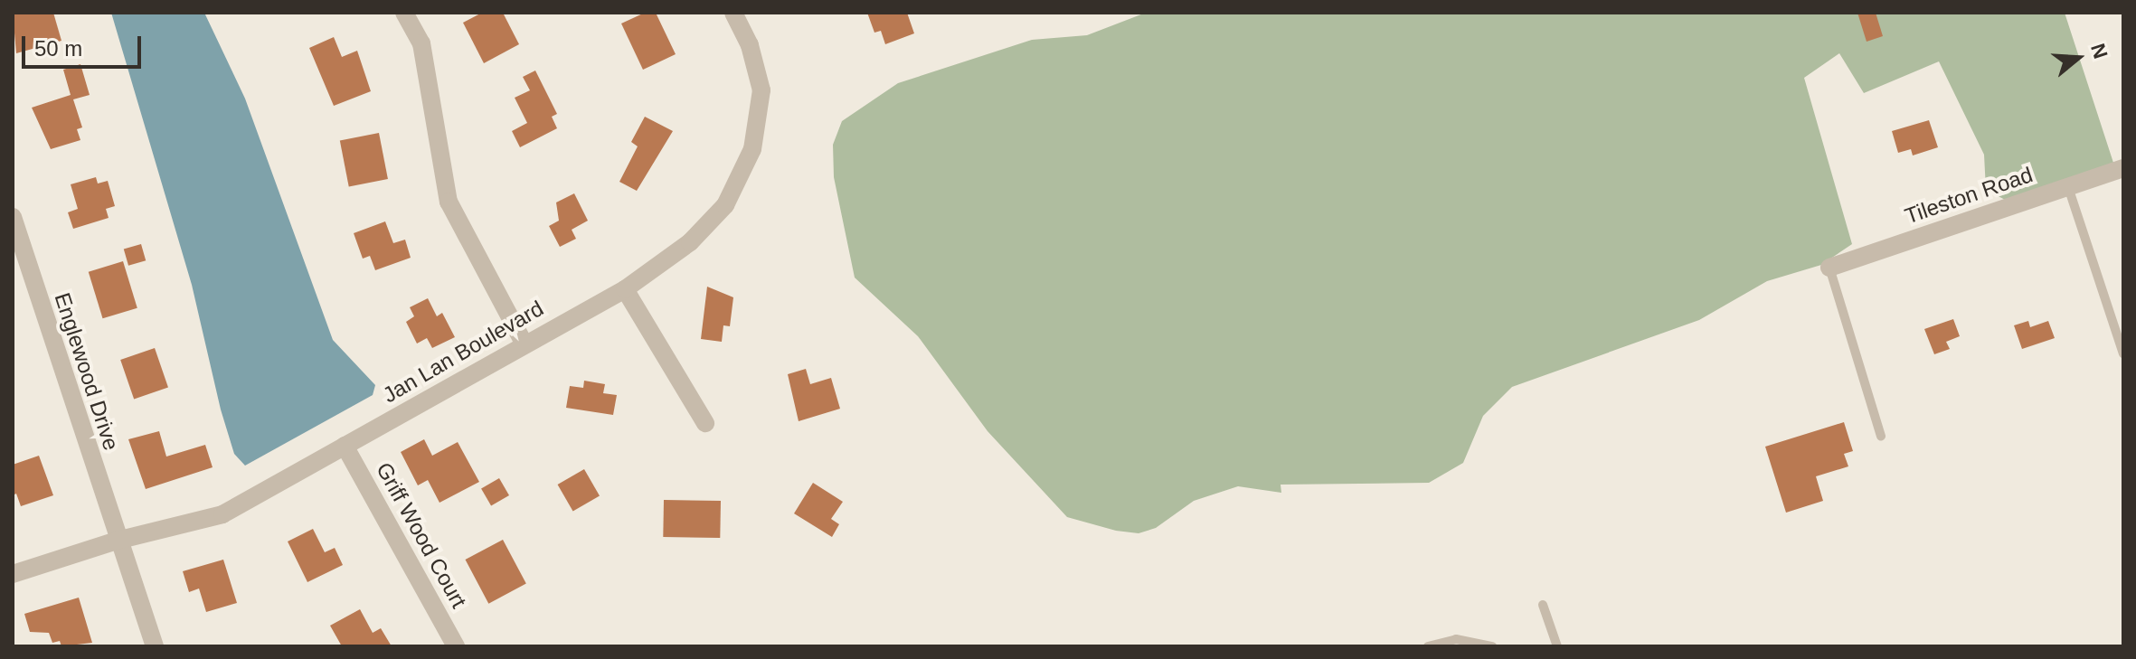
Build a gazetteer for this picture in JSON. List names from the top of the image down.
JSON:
{
  "streets": {
    "street": [
      "Tileston Road",
      "Jan Lan Boulevard",
      "Englewood Drive",
      "Griff Wood Court"
    ]
  },
  "crossings": [
    ["Jan Lan Boulevard", "Englewood Drive"],
    ["Jan Lan Boulevard", "Griff Wood Court"]
  ],
  "scale_bar": "50 m",
  "north": "right"
}
